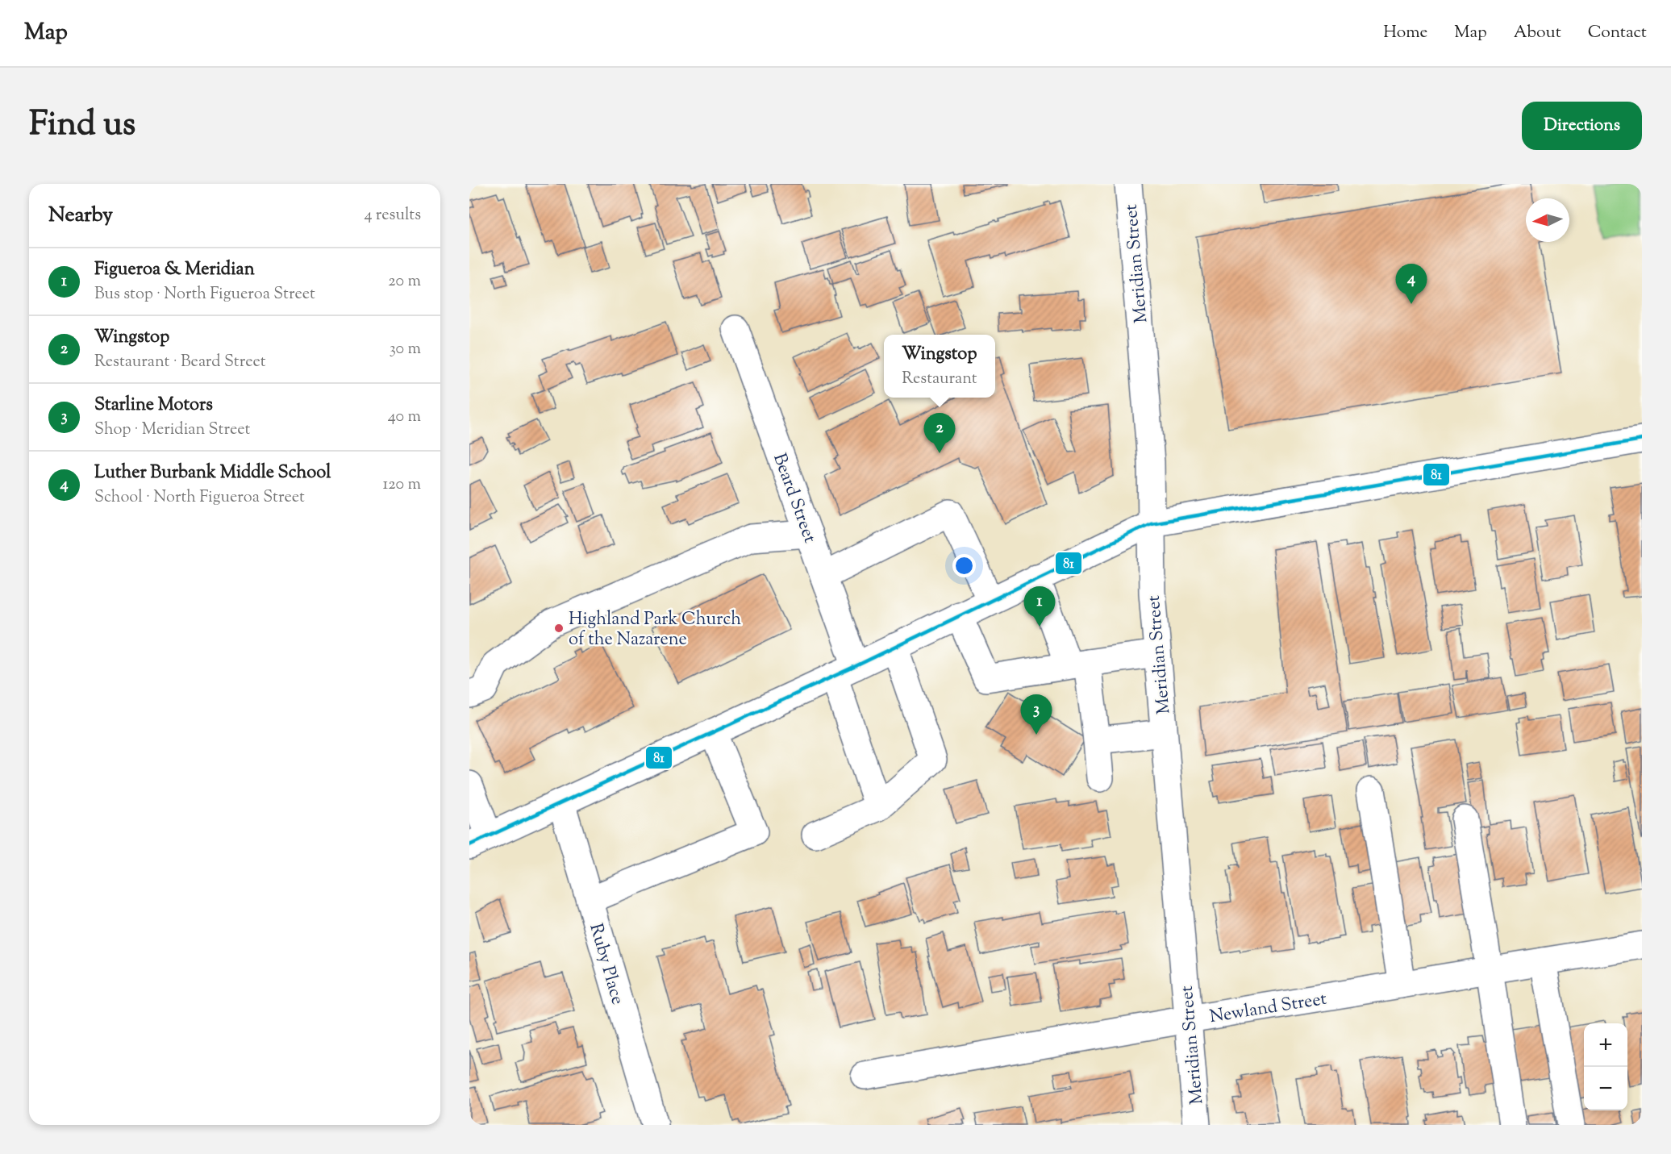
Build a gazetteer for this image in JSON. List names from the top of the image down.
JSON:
{
  "streets": {
    "street": [
      "Meridian Street",
      "Beard Street",
      "Ruby Place",
      "Newland Street"
    ]
  },
  "crossings": [
    ["Meridian Street", "Newland Street"]
  ],
  "places": ["Highland Park Church of the Nazarene"],
  "lines": ["transit line 81"],
  "north": "left",
  "page": {
    "header": "Map",
    "nav": [
      "Home",
      "Map",
      "About",
      "Contact"
    ],
    "title": "Find us",
    "buttons": "Directions",
    "heading": ["Nearby", "4 results"],
    "list": [
      {
        "mark": "1",
        "name": "Figueroa & Meridian",
        "note": "Bus stop · North Figueroa Street",
        "value": "20 m"
      },
      {
        "mark": "2",
        "name": "Wingstop",
        "note": "Restaurant · Beard Street",
        "value": "30 m"
      },
      {
        "mark": "3",
        "name": "Starline Motors",
        "note": "Shop · Meridian Street",
        "value": "40 m"
      },
      {
        "mark": "4",
        "name": "Luther Burbank Middle School",
        "note": "School · North Figueroa Street",
        "value": "120 m"
      }
    ],
    "pins": [
      "4",
      "2",
      "1",
      "3"
    ],
    "popup": ["Wingstop", "Restaurant"],
    "map_buttons": ["+", "−"]
  }
}
